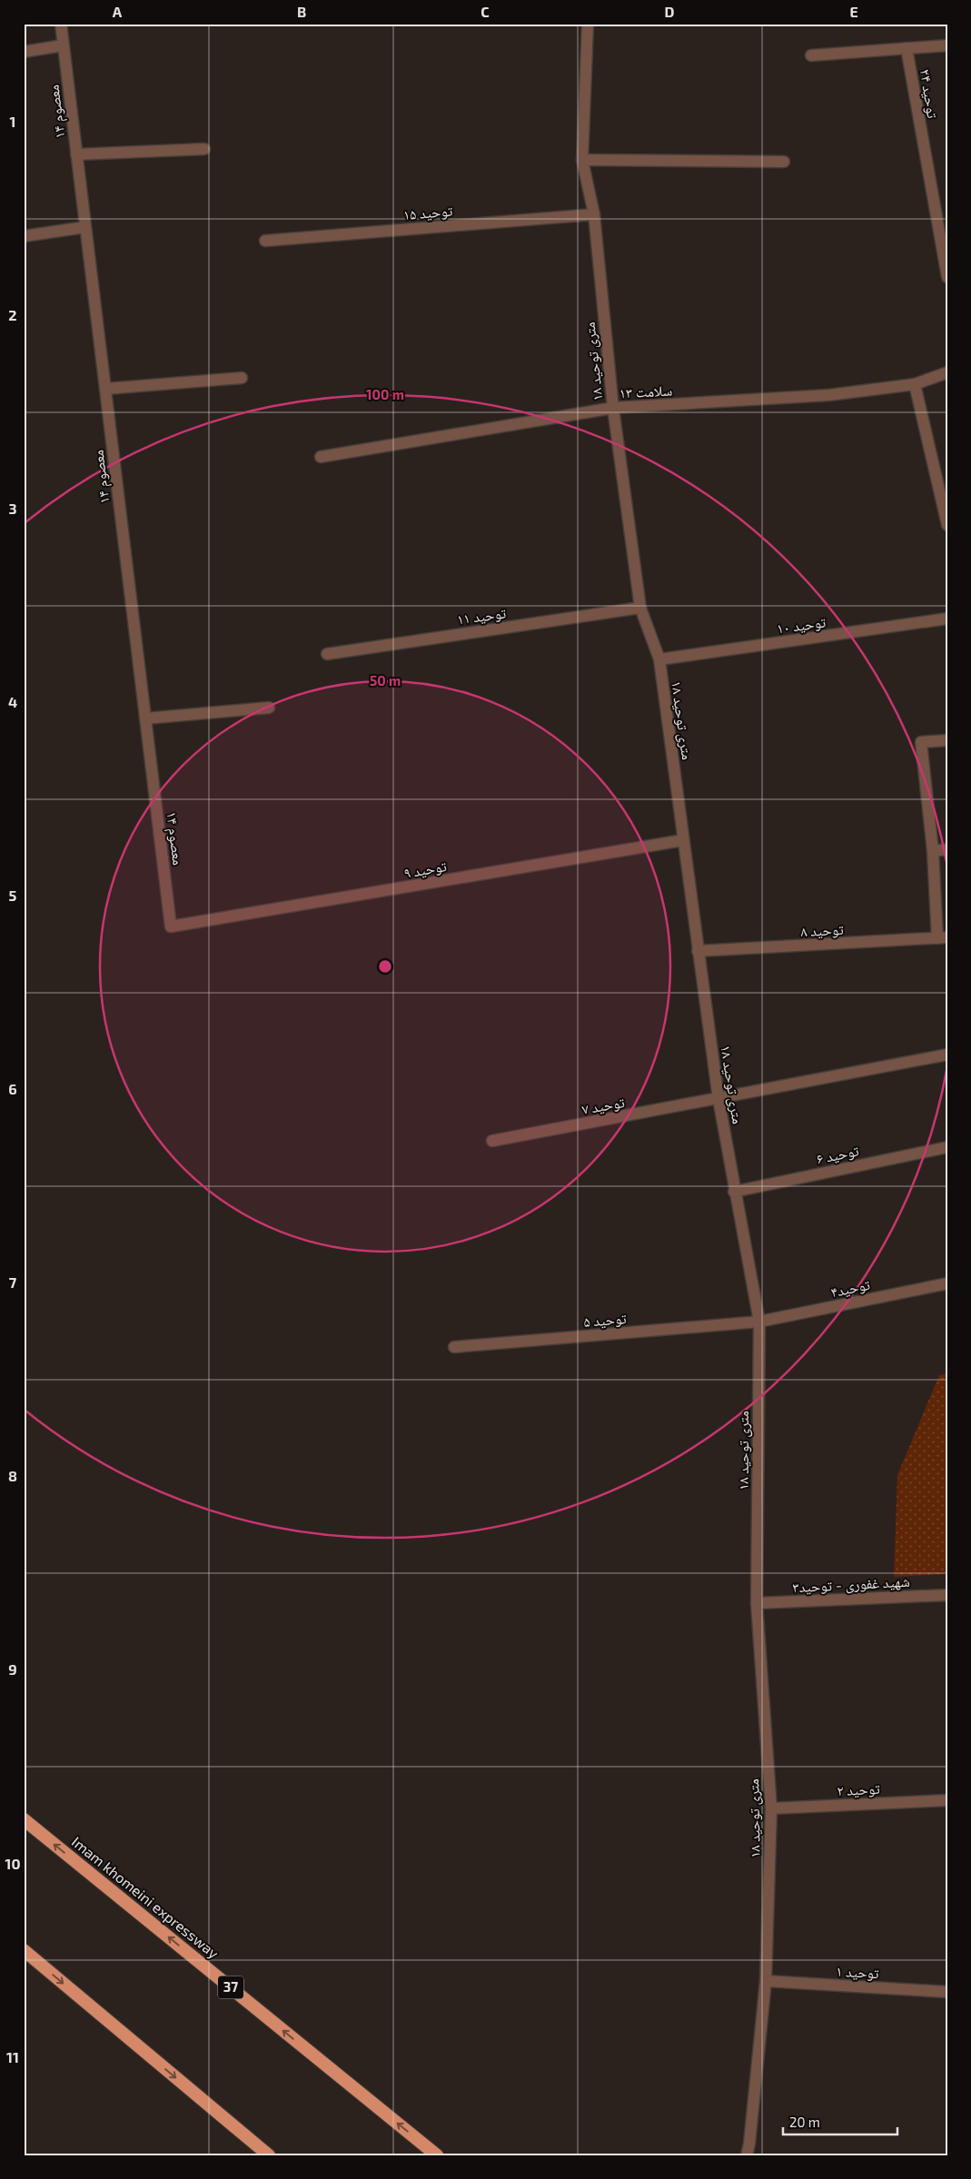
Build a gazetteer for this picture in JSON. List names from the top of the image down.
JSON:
{
  "streets": {
    "highway": ["Imam khomeini expressway", "37"],
    "street": [
      "توحید ۲۴",
      "۱۴ معصوم",
      "توحید ۱۵",
      "۱۸ متری توحید",
      "سلامت ۱۳",
      "توحید ۱۱",
      "توحید ۱۰",
      "توحید ۹",
      "توحید ۸",
      "توحید ۷",
      "توحید ۶",
      "توحید۴",
      "توحید ۵",
      "شهید غفوری - توحید۳",
      "توحید ۲",
      "توحید ۱"
    ]
  },
  "crossings": [
    ["۱۴ معصوم", "توحید ۹"],
    ["توحید ۱۵", "۱۸ متری توحید"],
    ["۱۸ متری توحید", "سلامت ۱۳"],
    ["۱۸ متری توحید", "توحید ۱۱"],
    ["۱۸ متری توحید", "توحید ۱۰"],
    ["۱۸ متری توحید", "توحید ۹"],
    ["۱۸ متری توحید", "توحید ۸"],
    ["۱۸ متری توحید", "توحید ۷"],
    ["۱۸ متری توحید", "توحید ۶"],
    ["۱۸ متری توحید", "توحید۴"],
    ["۱۸ متری توحید", "توحید ۵"],
    ["۱۸ متری توحید", "شهید غفوری - توحید۳"],
    ["۱۸ متری توحید", "توحید ۲"],
    ["۱۸ متری توحید", "توحید ۱"],
    ["توحید۴", "توحید ۵"]
  ],
  "scale_bar": "20 m",
  "grid": {
    "columns": [
      "A",
      "B",
      "C",
      "D",
      "E"
    ],
    "rows": [
      "1",
      "2",
      "3",
      "4",
      "5",
      "6",
      "7",
      "8",
      "9",
      "10",
      "11"
    ]
  },
  "rings": ["100 m", "50 m"]
}
